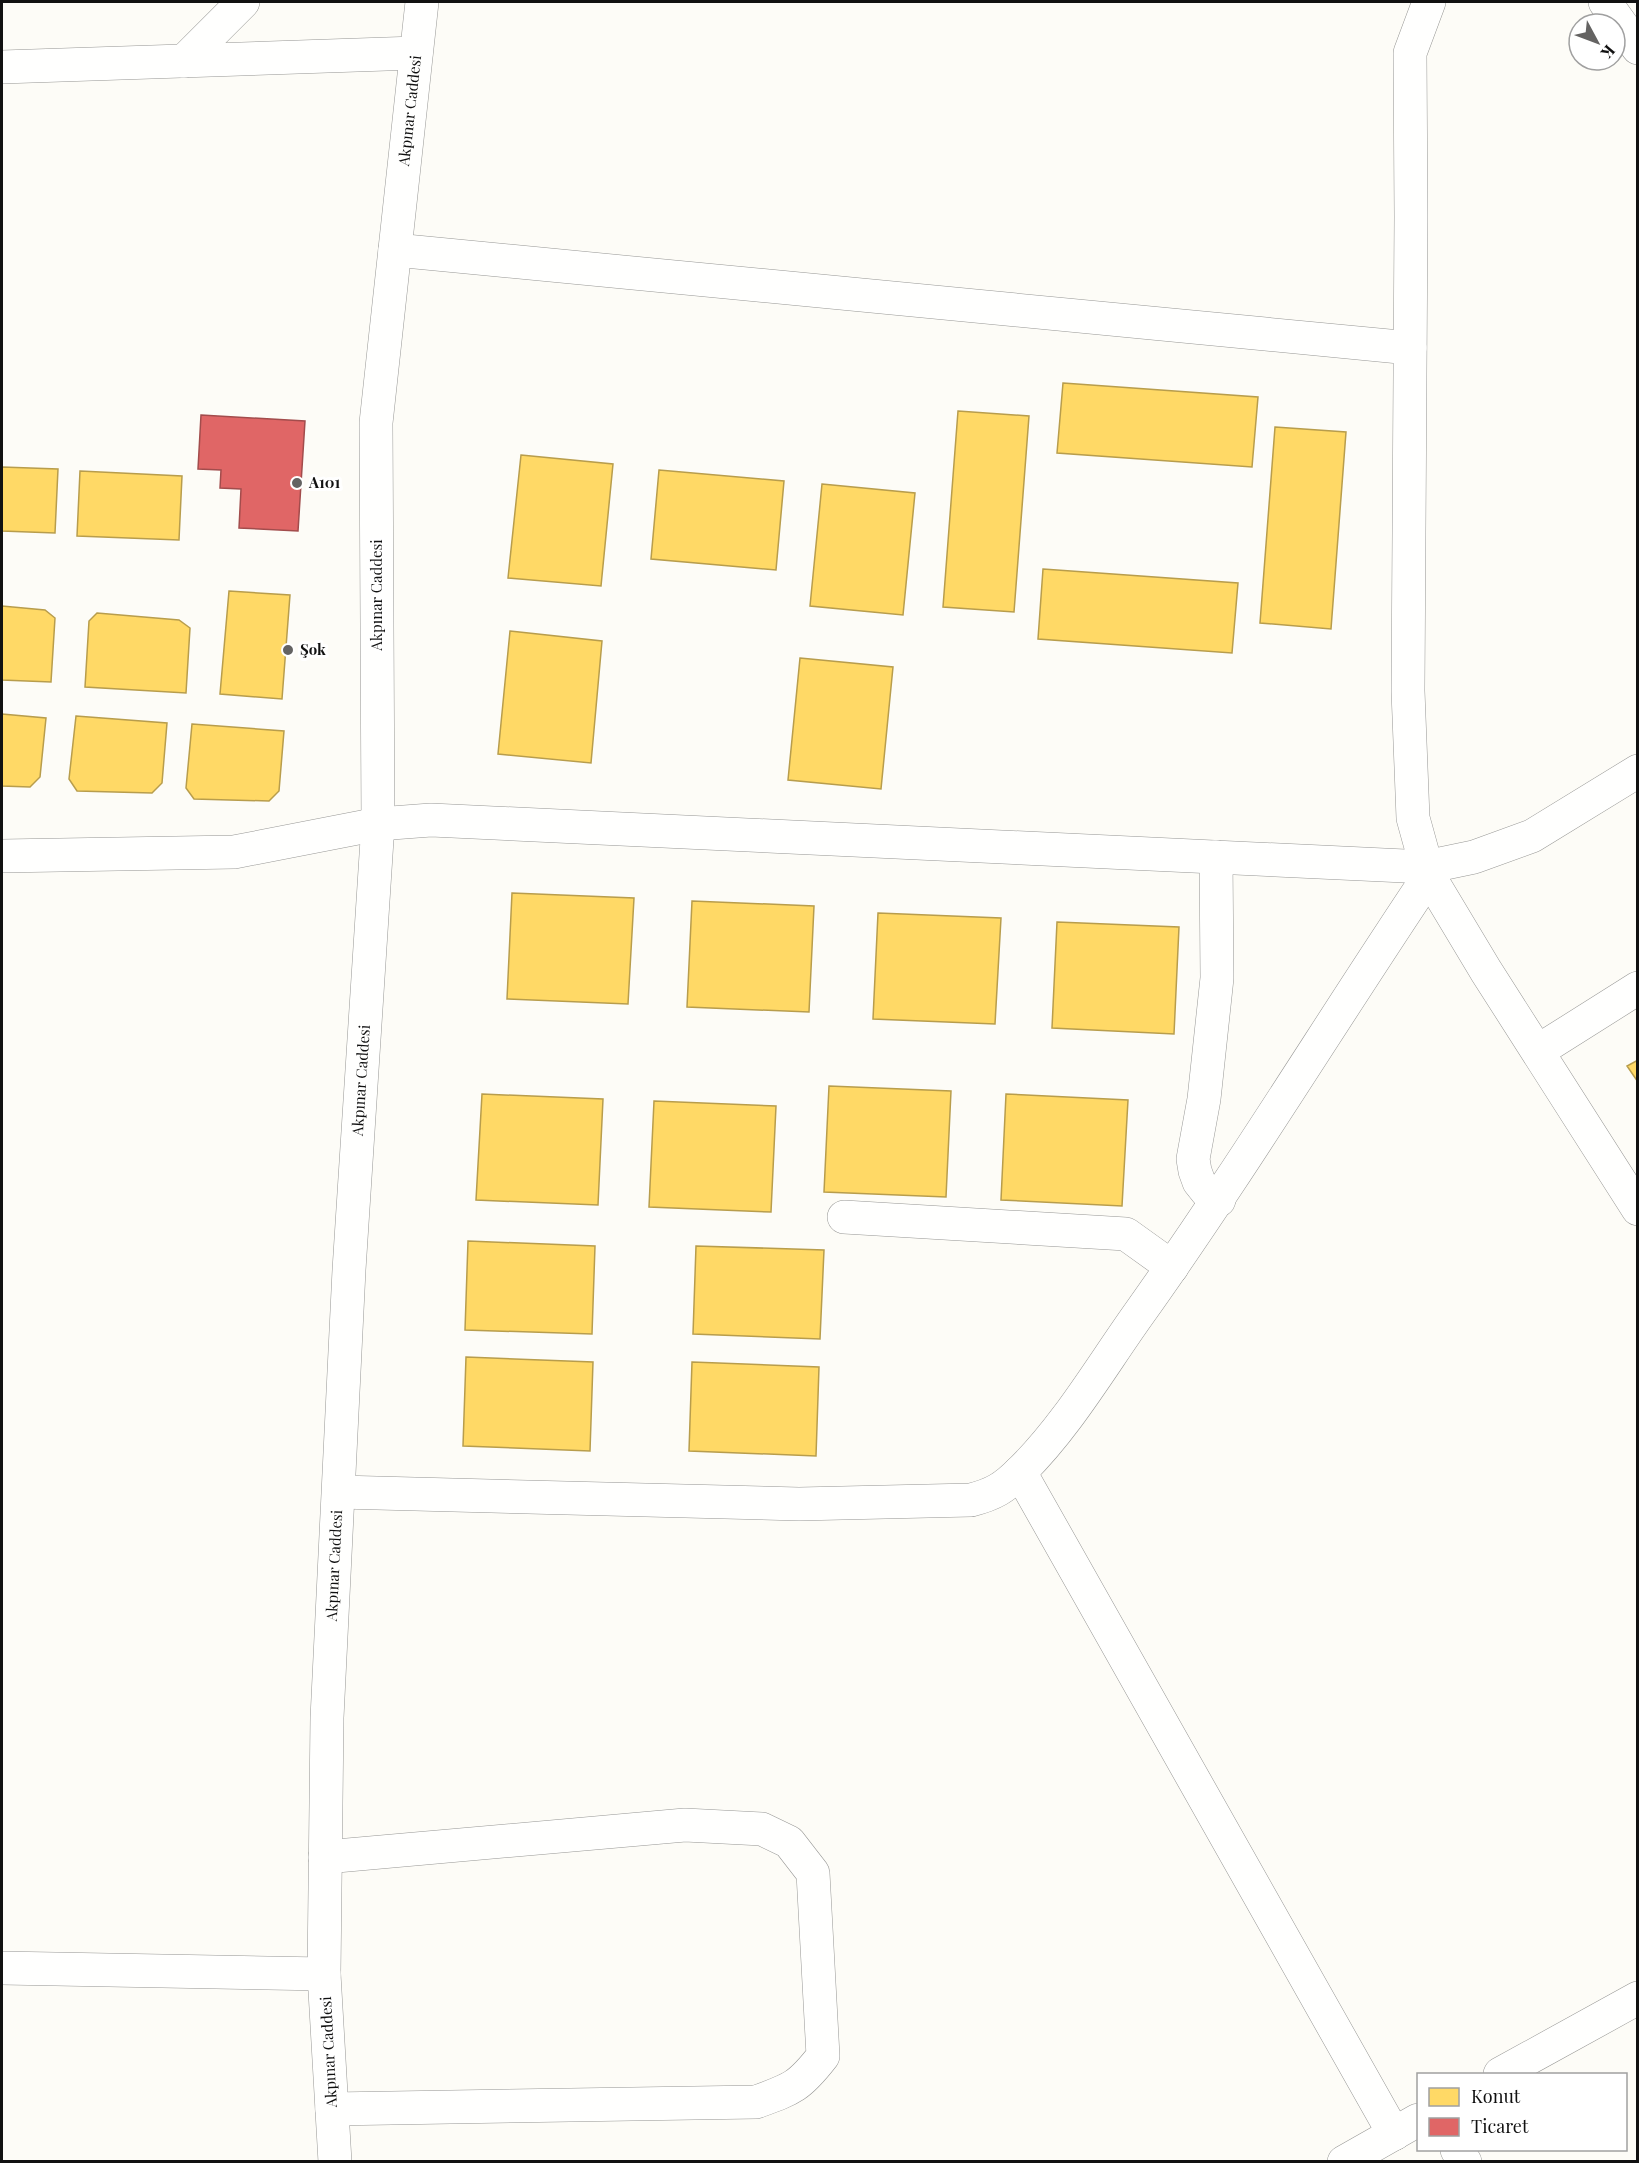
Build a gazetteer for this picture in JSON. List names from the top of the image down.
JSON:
{
  "streets": {
    "street": ["Akpınar Caddesi"]
  },
  "places": ["A101", "Şok"],
  "legend": ["Konut", "Ticaret"],
  "north": "bottom right"
}
